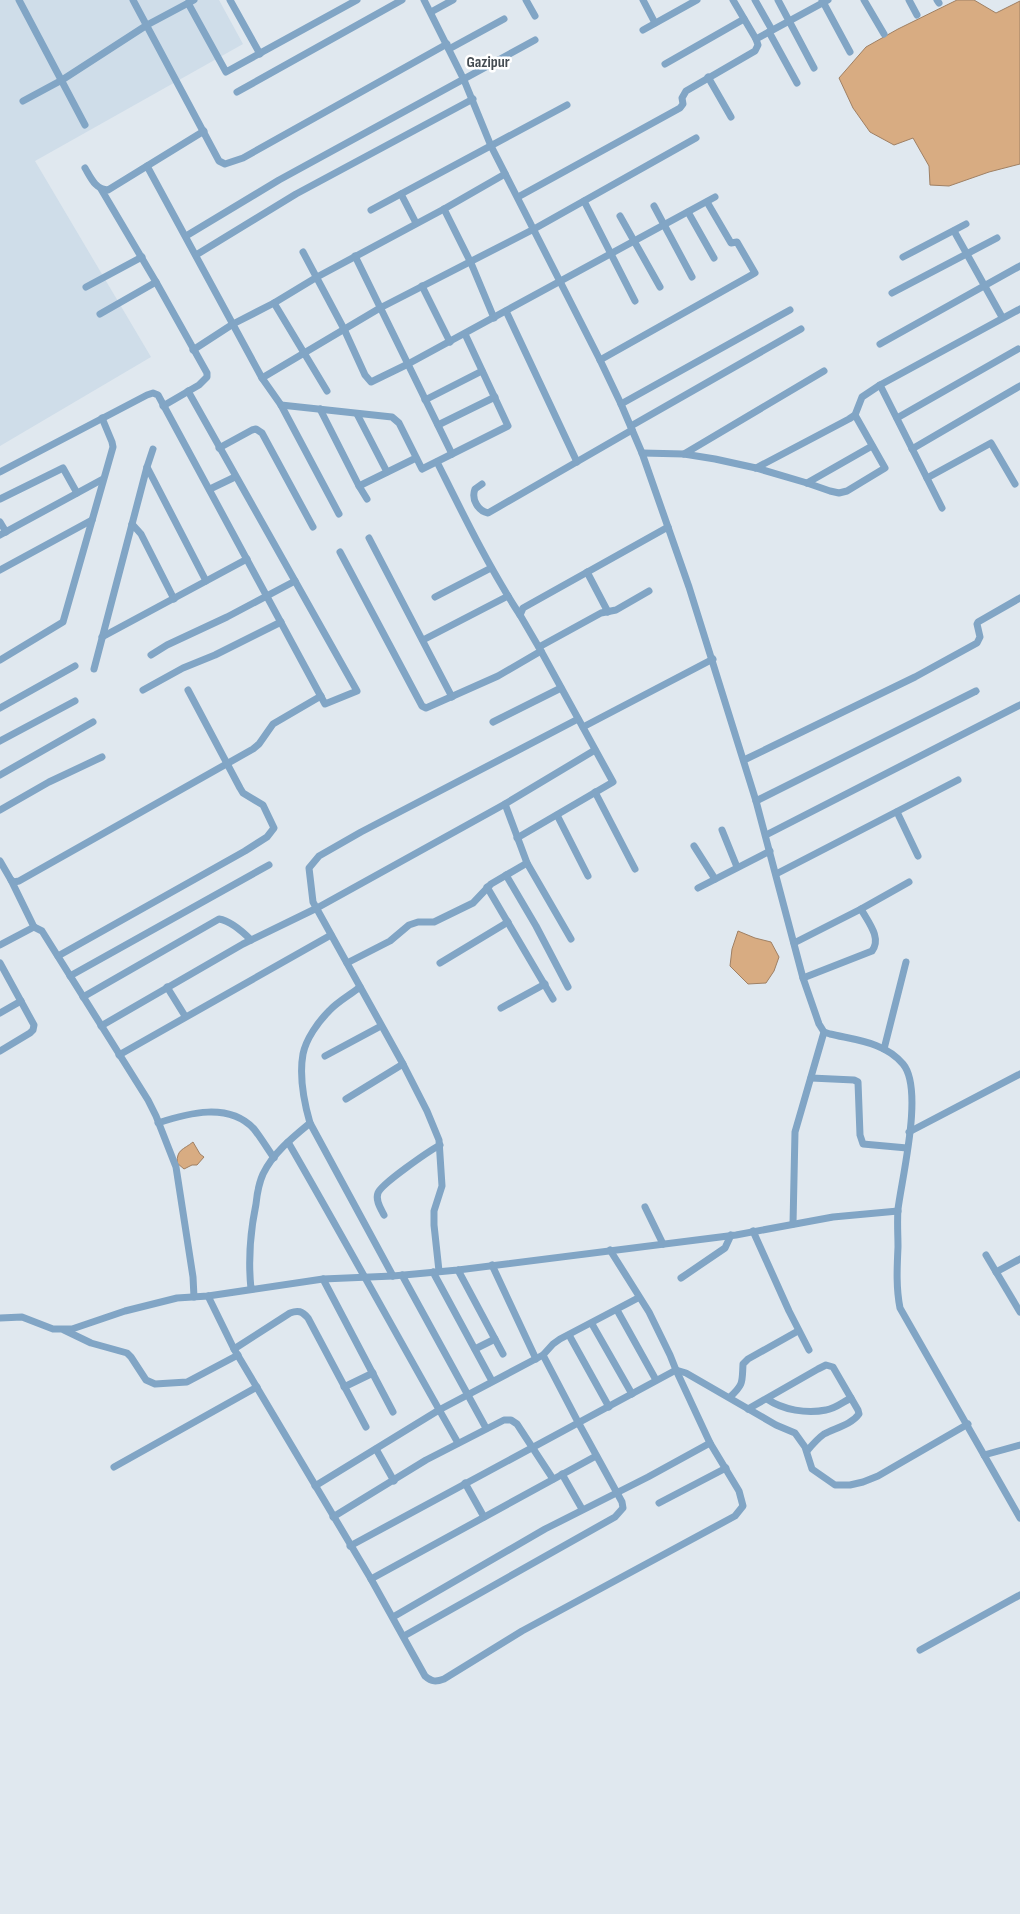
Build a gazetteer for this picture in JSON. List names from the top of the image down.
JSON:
{
  "districts": ["Gazipur"]
}
